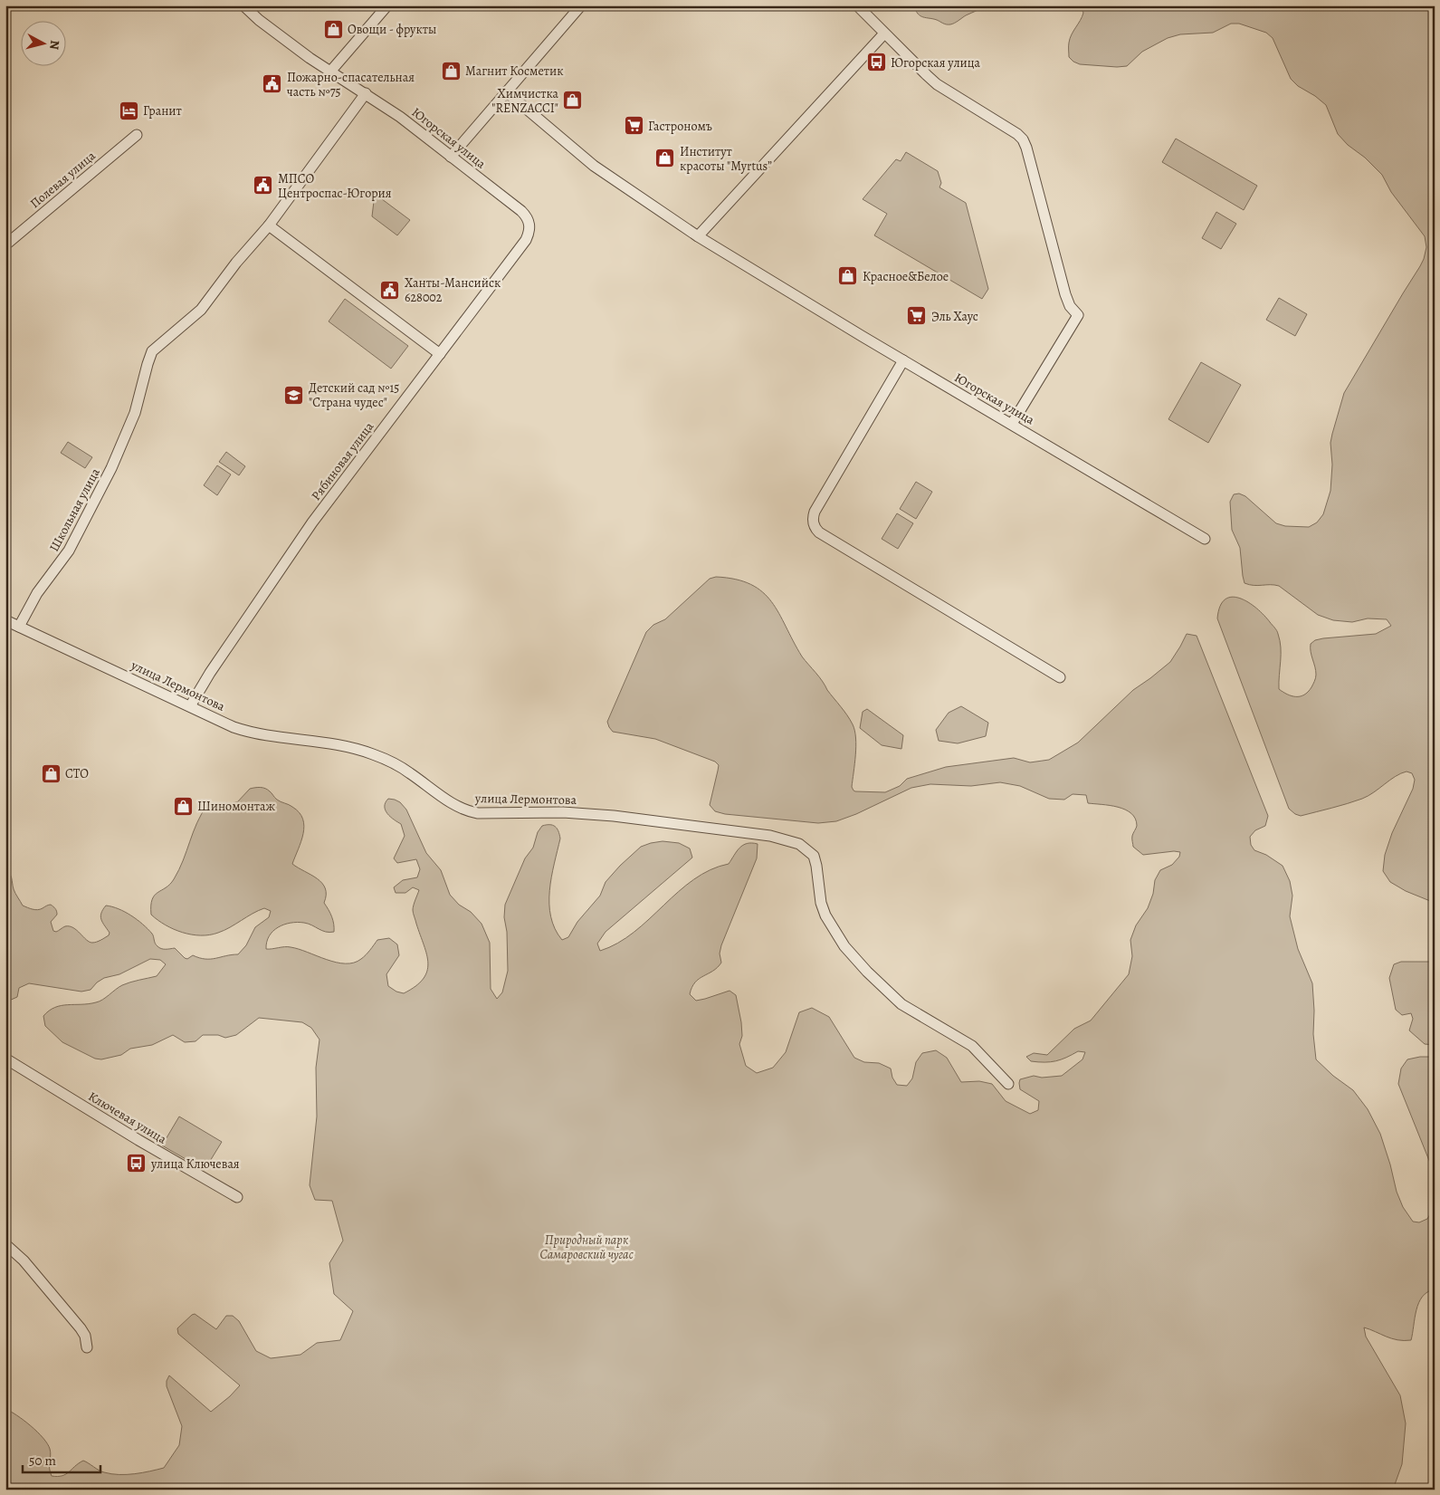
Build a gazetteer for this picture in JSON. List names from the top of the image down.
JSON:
{
  "streets": {
    "street": [
      "Югорская улица",
      "Полевая улица",
      "Рябиновая улица",
      "Школьная улица",
      "улица Лермонтова",
      "Ключевая улица"
    ]
  },
  "crossings": [
    ["Югорская улица", "Рябиновая улица"],
    ["Рябиновая улица", "улица Лермонтова"],
    ["Школьная улица", "улица Лермонтова"]
  ],
  "parks": ["Природный парк Самаровский чугас"],
  "places": {
    "shop": [
      "Овощи - фрукты",
      "Магнит Косметик",
      "Химчистка \"RENZACCI\"",
      "Институт красоты \"Myrtus”",
      "Красное&Белое",
      "СТО",
      "Шиномонтаж"
    ],
    "bus stop": ["Югорская улица", "улица Ключевая"],
    "public building": ["Пожарно-спасательная часть №75", "МПСО Центроспас-Югория", "Ханты-Мансийск 628002"],
    "hotel": ["Гранит"],
    "supermarket": ["Гастрономъ", "Эль Хаус"],
    "school or university": ["Детский сад №15 \"Страна чудес\""]
  },
  "scale_bar": "50 m",
  "north": "right"
}
